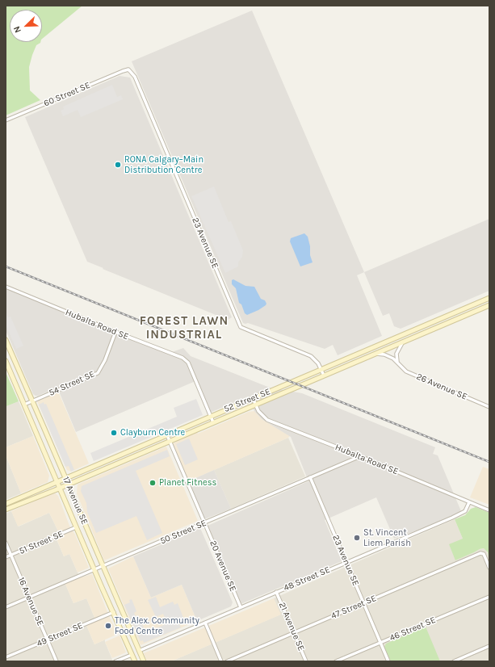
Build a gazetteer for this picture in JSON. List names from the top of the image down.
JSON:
{
  "streets": {
    "main road": ["52 Street SE", "17 Avenue SE"],
    "street": [
      "60 Street SE",
      "23 Avenue SE",
      "Hubalta Road SE",
      "54 Street SE",
      "26 Avenue SE",
      "50 Street SE",
      "51 Street SE",
      "20 Avenue SE",
      "48 Street SE",
      "16 Avenue SE",
      "47 Street SE",
      "21 Avenue SE",
      "46 Street SE",
      "49 Street SE"
    ]
  },
  "crossings": [
    ["60 Street SE", "23 Avenue SE"],
    ["23 Avenue SE", "52 Street SE"],
    ["23 Avenue SE", "50 Street SE"],
    ["23 Avenue SE", "48 Street SE"],
    ["23 Avenue SE", "47 Street SE"],
    ["23 Avenue SE", "46 Street SE"],
    ["Hubalta Road SE", "54 Street SE"],
    ["Hubalta Road SE", "52 Street SE"],
    ["Hubalta Road SE", "50 Street SE"],
    ["Hubalta Road SE", "48 Street SE"],
    ["54 Street SE", "17 Avenue SE"],
    ["26 Avenue SE", "52 Street SE"],
    ["52 Street SE", "17 Avenue SE"],
    ["52 Street SE", "20 Avenue SE"],
    ["17 Avenue SE", "50 Street SE"],
    ["17 Avenue SE", "51 Street SE"],
    ["17 Avenue SE", "48 Street SE"],
    ["17 Avenue SE", "49 Street SE"],
    ["50 Street SE", "20 Avenue SE"],
    ["50 Street SE", "16 Avenue SE"],
    ["51 Street SE", "16 Avenue SE"],
    ["20 Avenue SE", "48 Street SE"],
    ["48 Street SE", "21 Avenue SE"],
    ["16 Avenue SE", "49 Street SE"],
    ["47 Street SE", "21 Avenue SE"]
  ],
  "districts": ["FOREST LAWN INDUSTRIAL"],
  "places": [
    "RONA Calgary–Main Distribution Centre",
    "Clayburn Centre",
    "Planet Fitness",
    "St. Vincent Liem Parish",
    "The Alex. Community Food Centre"
  ],
  "north": "bottom left"
}
